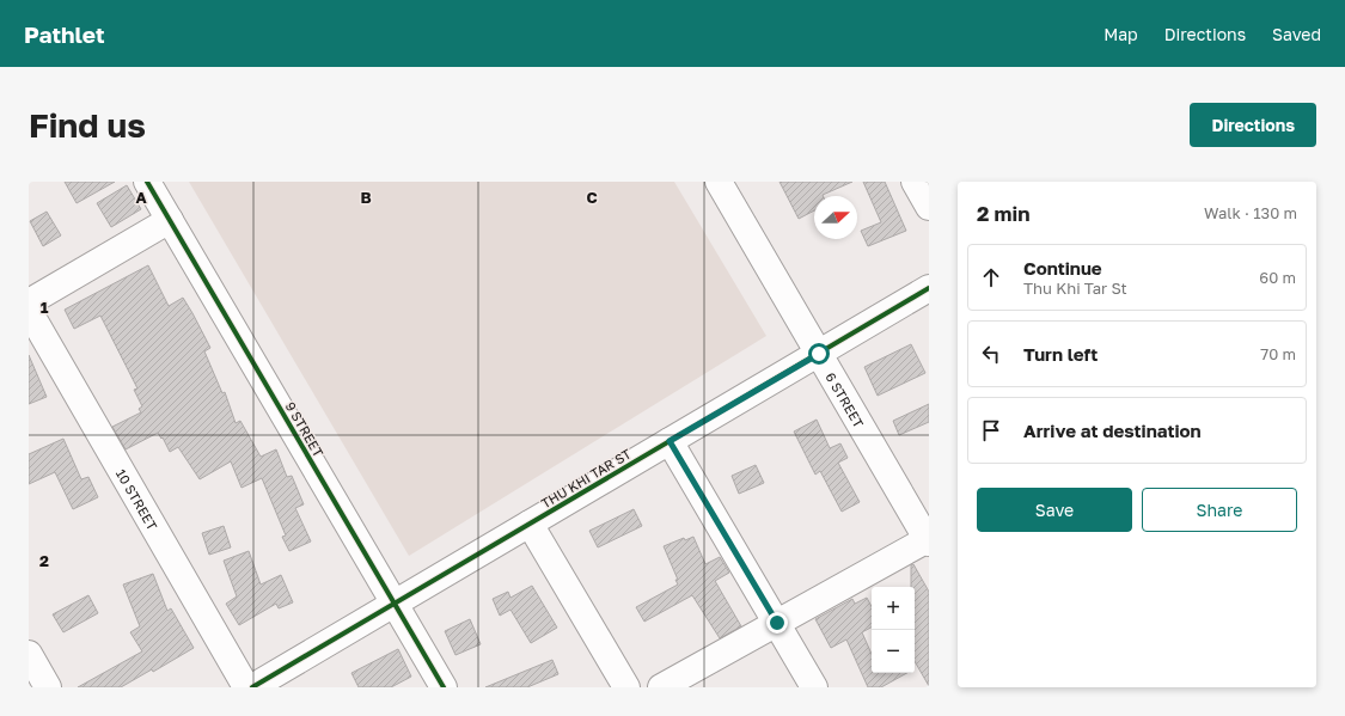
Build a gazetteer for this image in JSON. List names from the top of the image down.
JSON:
{
  "streets": {
    "street": [
      "6 STREET",
      "9 STREET",
      "THU KHI TAR ST",
      "10 STREET"
    ]
  },
  "crossings": [
    ["6 STREET", "THU KHI TAR ST"],
    ["9 STREET", "THU KHI TAR ST"]
  ],
  "north": "right",
  "page": {
    "header": "Pathlet",
    "nav": ["Map", "Directions", "Saved"],
    "buttons": [
      "Directions",
      ["Save", "Share"]
    ],
    "title": "Find us",
    "heading": ["2 min", "Walk · 130 m"],
    "list": [
      ["Continue", "Thu Khi Tar St", "60 m"],
      ["Turn left", "70 m"],
      "Arrive at destination"
    ],
    "map_buttons": ["+", "−"]
  },
  "grid": {
    "columns": ["A", "B", "C"],
    "rows": ["1", "2"]
  }
}
